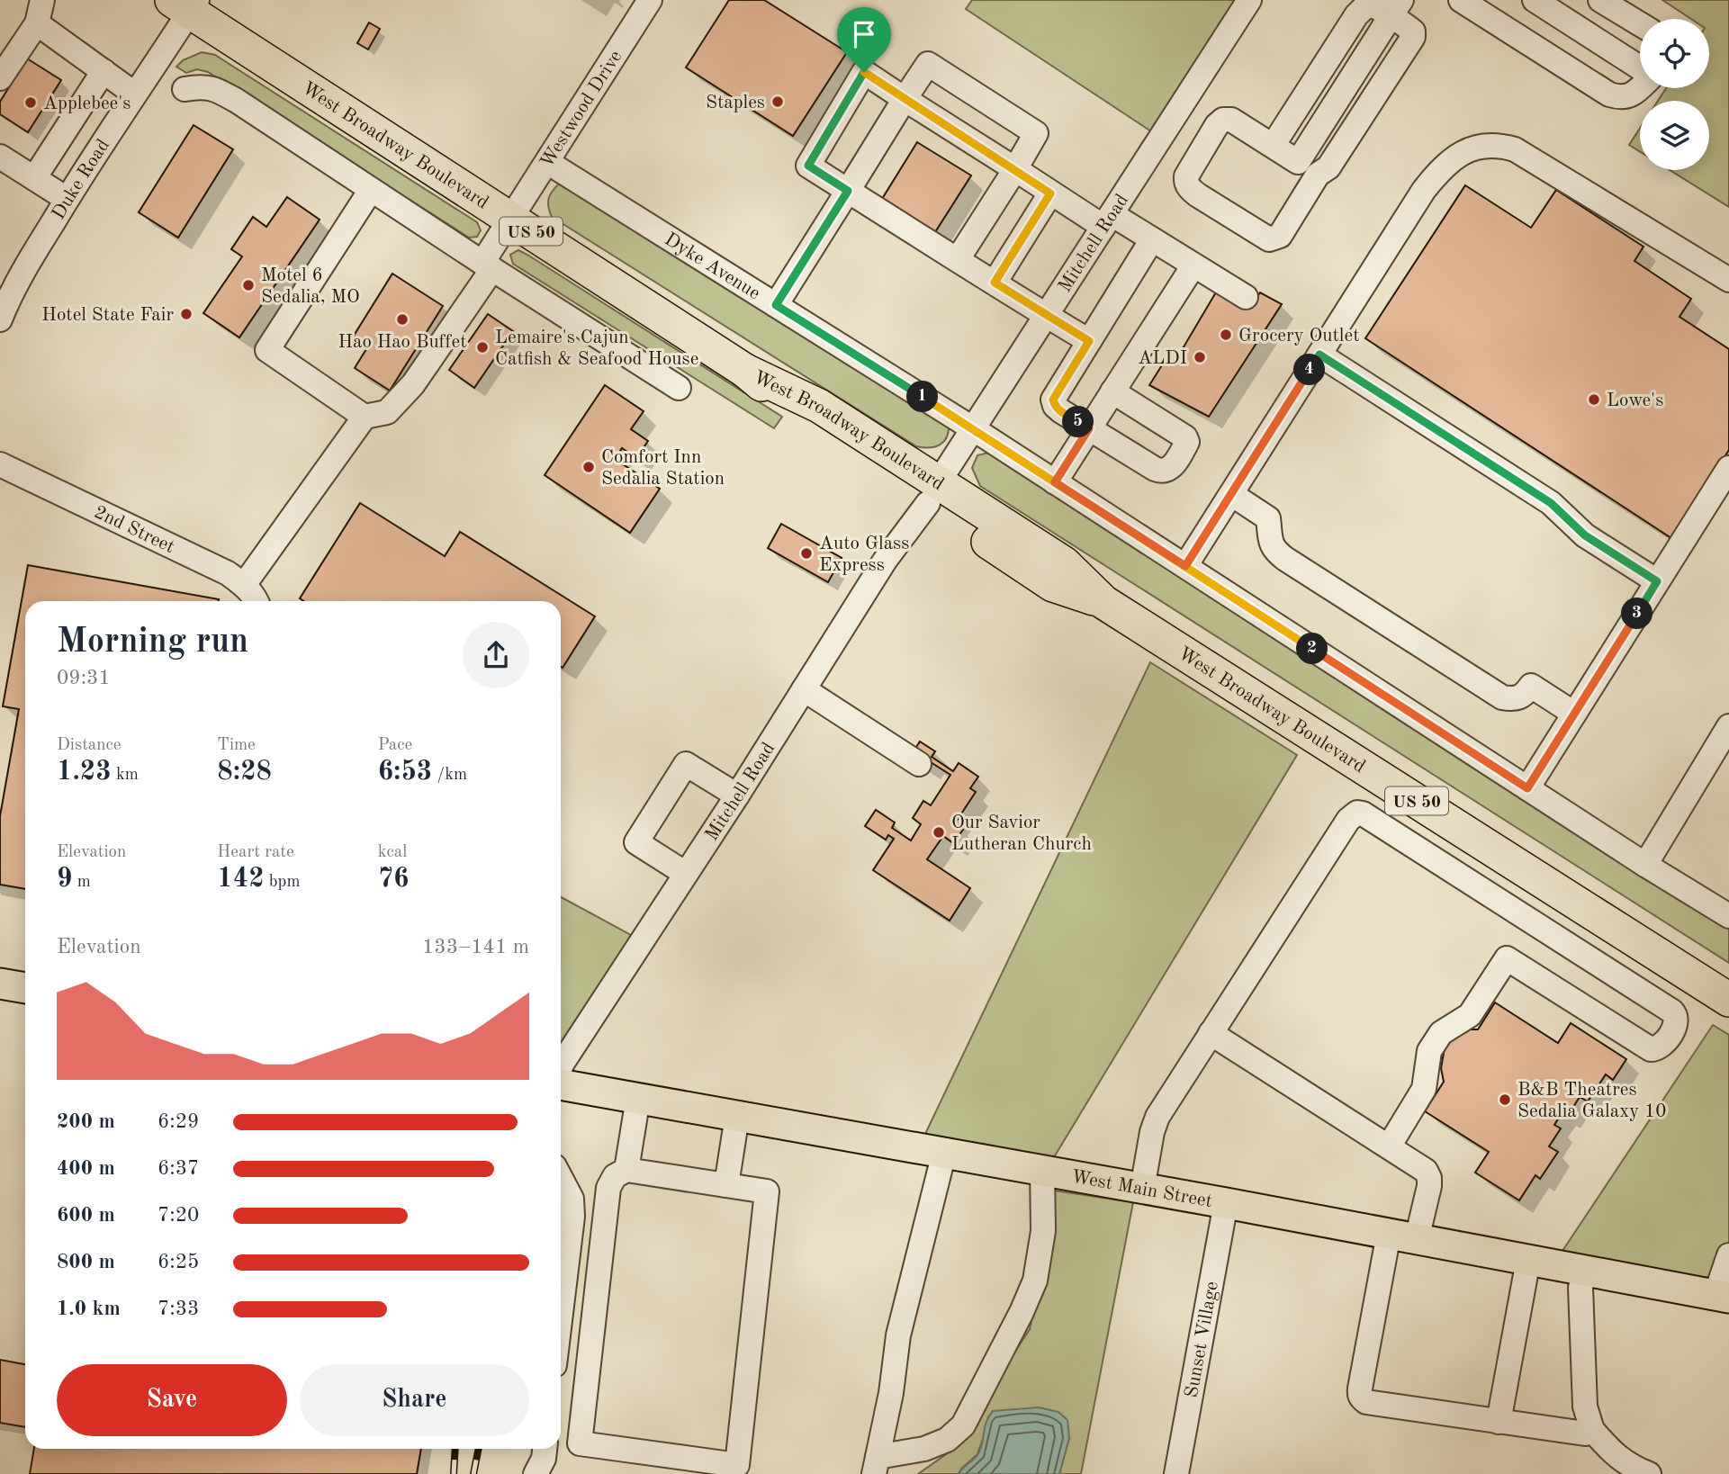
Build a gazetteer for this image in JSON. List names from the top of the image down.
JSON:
{
  "streets": {
    "highway": ["West Broadway Boulevard", "US 50"],
    "main road": ["West Main Street"],
    "street": [
      "Westwood Drive",
      "Duke Road",
      "Mitchell Road",
      "Dyke Avenue",
      "2nd Street",
      "Sunset Village"
    ]
  },
  "crossings": [
    ["Westwood Drive", "West Broadway Boulevard"],
    ["Westwood Drive", "Dyke Avenue"],
    ["West Broadway Boulevard", "Duke Road"],
    ["West Broadway Boulevard", "Mitchell Road"],
    ["Mitchell Road", "Dyke Avenue"],
    ["West Main Street", "Sunset Village"]
  ],
  "places": [
    "Staples",
    "Applebee's",
    "Motel 6 Sedalia, MO",
    "Hotel State Fair",
    "Hao Hao Buffet",
    "Grocery Outlet",
    "Lemaire's Cajun Catfish & Seafood House",
    "ALDI",
    "Lowe's",
    "Comfort Inn Sedalia Station",
    "Auto Glass Express",
    "Our Savior Lutheran Church",
    "B&B Theatres Sedalia Galaxy 10"
  ],
  "page": {
    "pins": [
      "4",
      "1",
      "5",
      "3",
      "2"
    ],
    "heading": ["Morning run", "09:31"],
    "stats": [
      ["Distance", "1.23 km"],
      ["Time", "8:28"],
      ["Pace", "6:53 /km"],
      ["Elevation", "9 m"],
      ["Heart rate", "142 bpm"],
      ["kcal", "76"]
    ],
    "chart": ["Elevation", "133–141 m"],
    "list": [
      {
        "name": "200 m",
        "note": "6:29"
      },
      {
        "name": "400 m",
        "note": "6:37"
      },
      {
        "name": "600 m",
        "note": "7:20"
      },
      {
        "name": "800 m",
        "note": "6:25"
      },
      {
        "name": "1.0 km",
        "note": "7:33"
      }
    ],
    "buttons": ["Save", "Share"]
  }
}
